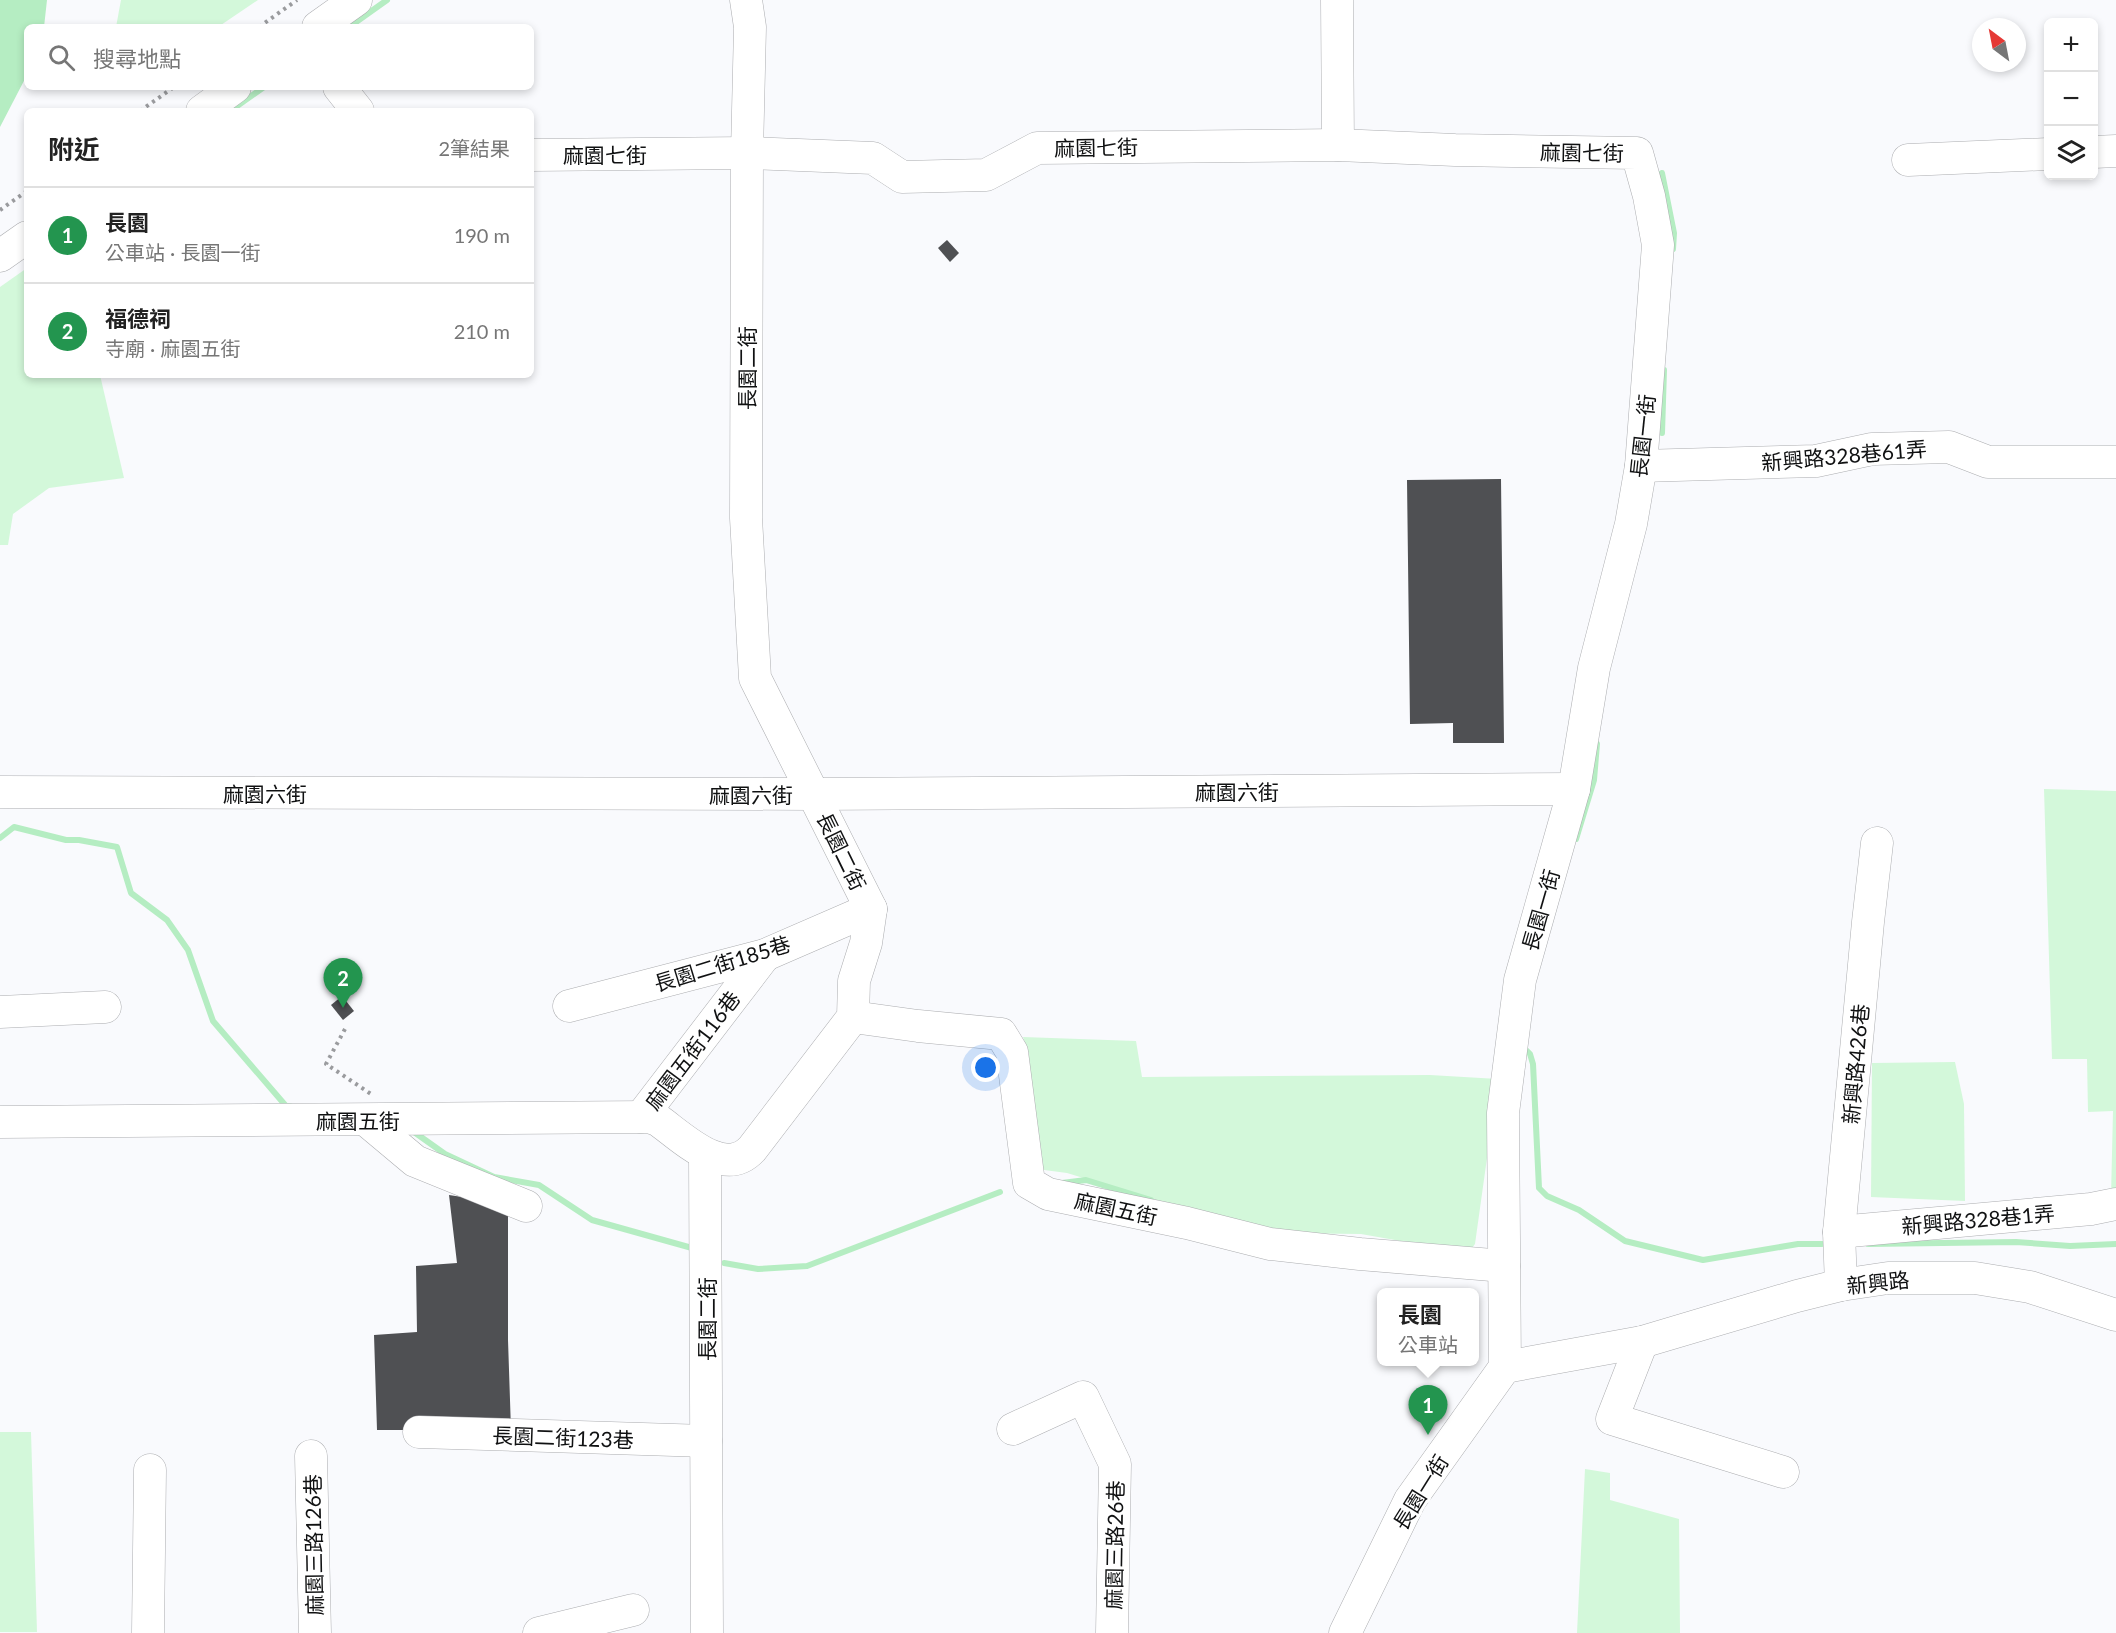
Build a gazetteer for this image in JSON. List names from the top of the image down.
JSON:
{
  "streets": {
    "street": [
      "麻園七街",
      "長園二街",
      "長園一街",
      "新興路328巷61弄",
      "麻園六街",
      "長園二街185巷",
      "麻園五街116巷",
      "新興路426巷",
      "麻園五街",
      "新興路328巷1弄",
      "新興路",
      "長園二街123巷",
      "麻園三路126巷",
      "麻園三路26巷"
    ]
  },
  "crossings": [
    ["麻園七街", "長園二街"],
    ["麻園七街", "長園一街"],
    ["長園二街", "麻園六街"],
    ["長園二街", "長園二街185巷"],
    ["長園二街", "麻園五街"],
    ["長園二街", "長園二街123巷"],
    ["長園一街", "新興路328巷61弄"],
    ["長園一街", "麻園六街"],
    ["長園一街", "麻園五街"],
    ["長園一街", "新興路"],
    ["長園二街185巷", "麻園五街116巷"],
    ["麻園五街116巷", "麻園五街"],
    ["新興路426巷", "新興路328巷1弄"],
    ["新興路426巷", "新興路"]
  ],
  "north": "top left",
  "page": {
    "map_buttons": ["+", "−"],
    "search": "搜尋地點",
    "heading": ["附近", "2筆結果"],
    "list": [
      {
        "mark": "1",
        "name": "長園",
        "note": "公車站 · 長園一街",
        "value": "190 m"
      },
      {
        "mark": "2",
        "name": "福德祠",
        "note": "寺廟 · 麻園五街",
        "value": "210 m"
      }
    ],
    "pins": ["2", "1"],
    "popup": ["長園", "公車站"]
  }
}
